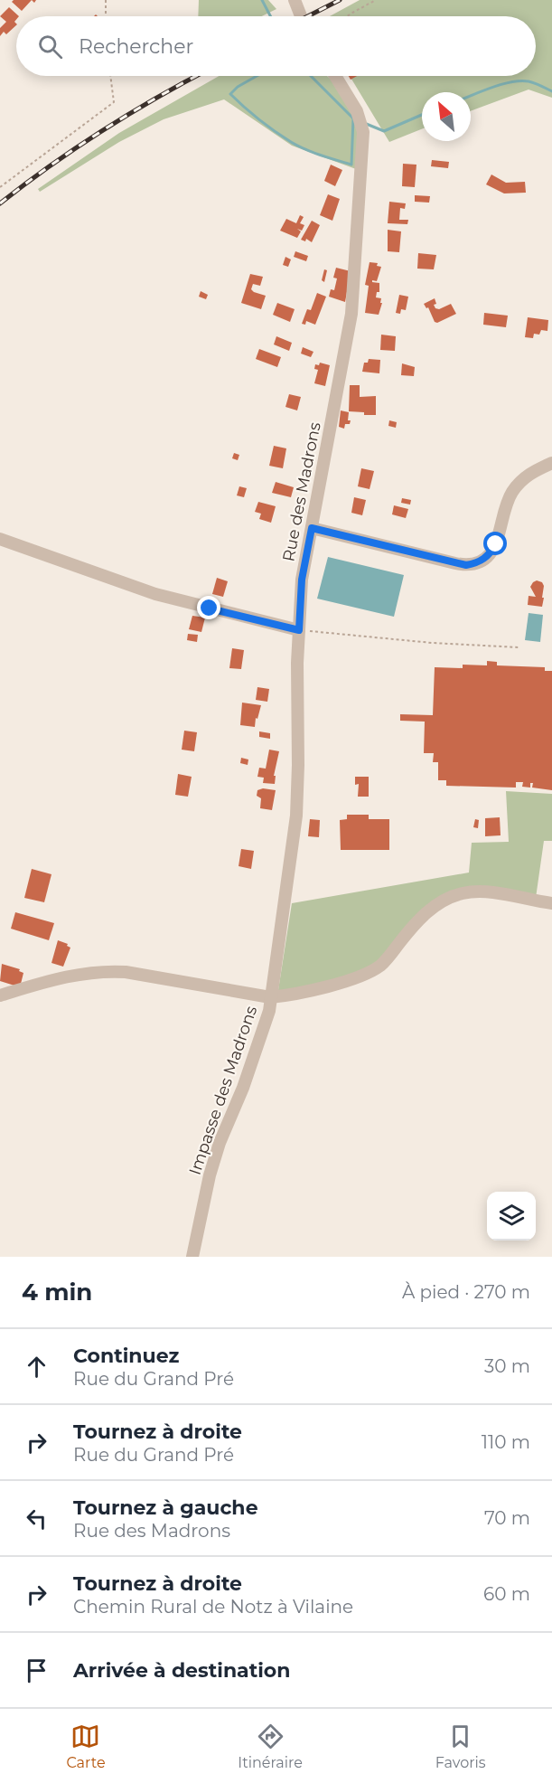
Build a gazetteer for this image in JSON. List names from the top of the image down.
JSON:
{
  "streets": {
    "street": ["Rue des Madrons", "Impasse des Madrons"]
  },
  "crossings": [
    ["Rue des Madrons", "Impasse des Madrons"]
  ],
  "north": "top left",
  "page": {
    "search": "Rechercher",
    "heading": ["4 min", "À pied · 270 m"],
    "list": [
      ["Continuez", "Rue du Grand Pré", "30 m"],
      ["Tournez à droite", "Rue du Grand Pré", "110 m"],
      ["Tournez à gauche", "Rue des Madrons", "70 m"],
      ["Tournez à droite", "Chemin Rural de Notz à Vilaine", "60 m"],
      "Arrivée à destination"
    ],
    "nav": ["Carte", "Itinéraire", "Favoris"]
  }
}
